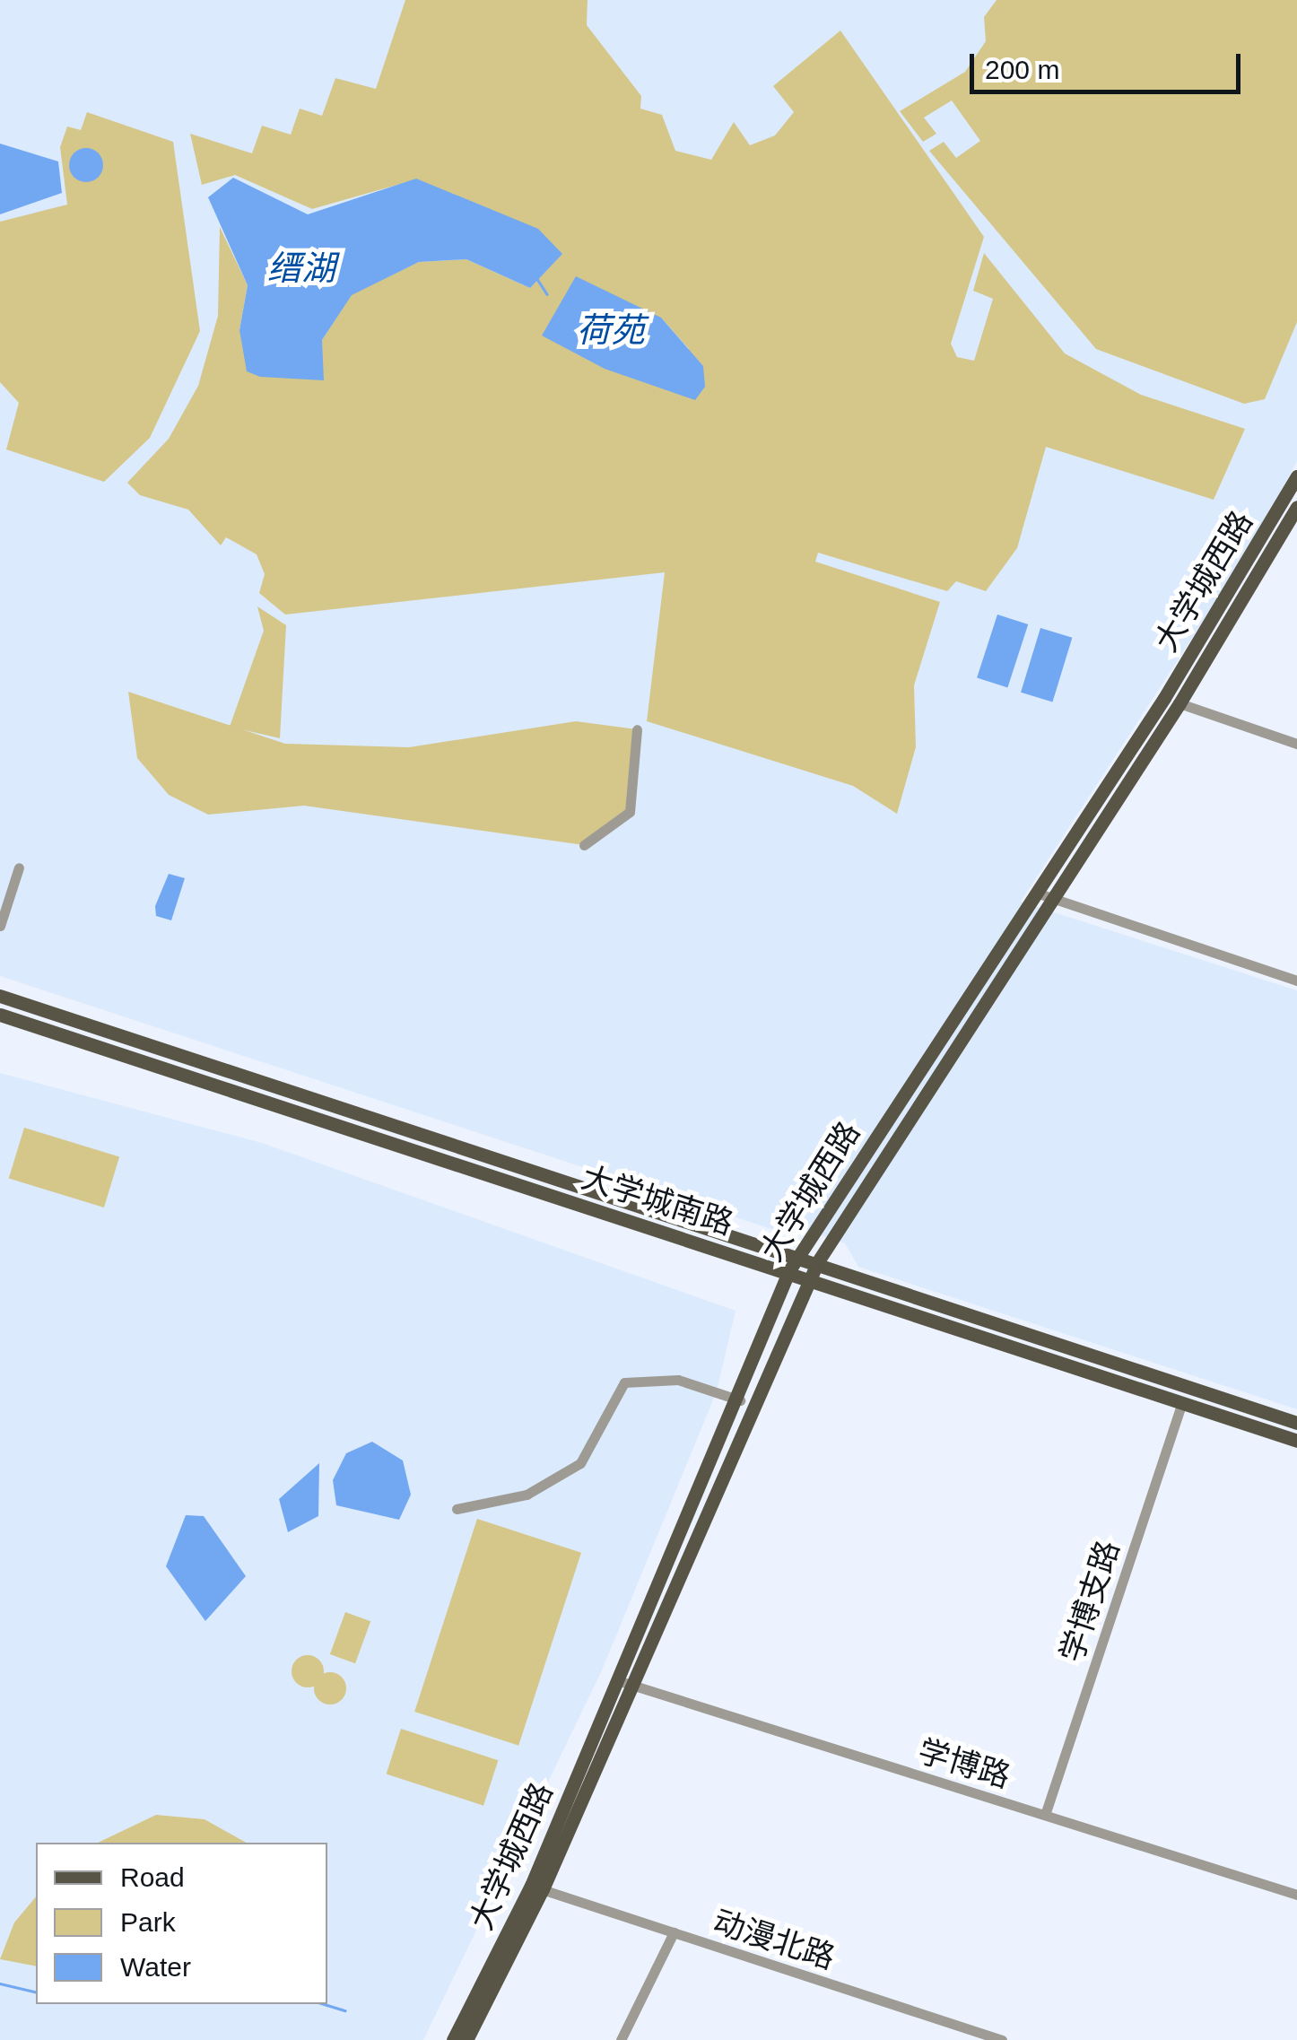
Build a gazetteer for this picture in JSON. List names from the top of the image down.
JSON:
{
  "streets": {
    "main road": ["大学城西路", "大学城南路"],
    "street": ["学博支路", "学博路", "动漫北路"]
  },
  "crossings": [
    ["大学城西路", "大学城南路"],
    ["大学城西路", "学博路"],
    ["大学城西路", "动漫北路"],
    ["大学城南路", "学博支路"],
    ["学博支路", "学博路"]
  ],
  "water": ["缙湖", "荷苑"],
  "legend": ["Road", "Park", "Water"],
  "scale_bar": "200 m"
}
